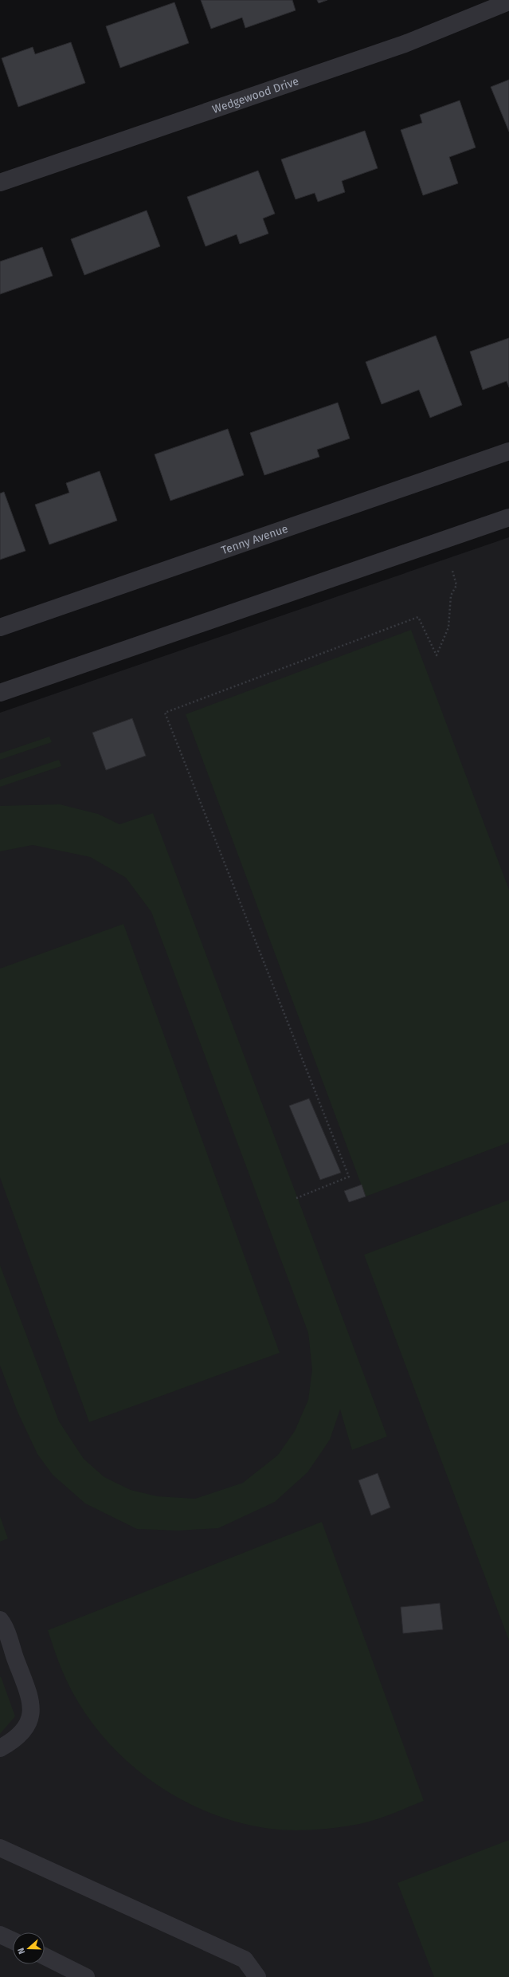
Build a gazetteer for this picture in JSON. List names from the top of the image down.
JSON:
{
  "streets": {
    "street": ["Wedgewood Drive", "Tenny Avenue"]
  },
  "north": "left"
}
